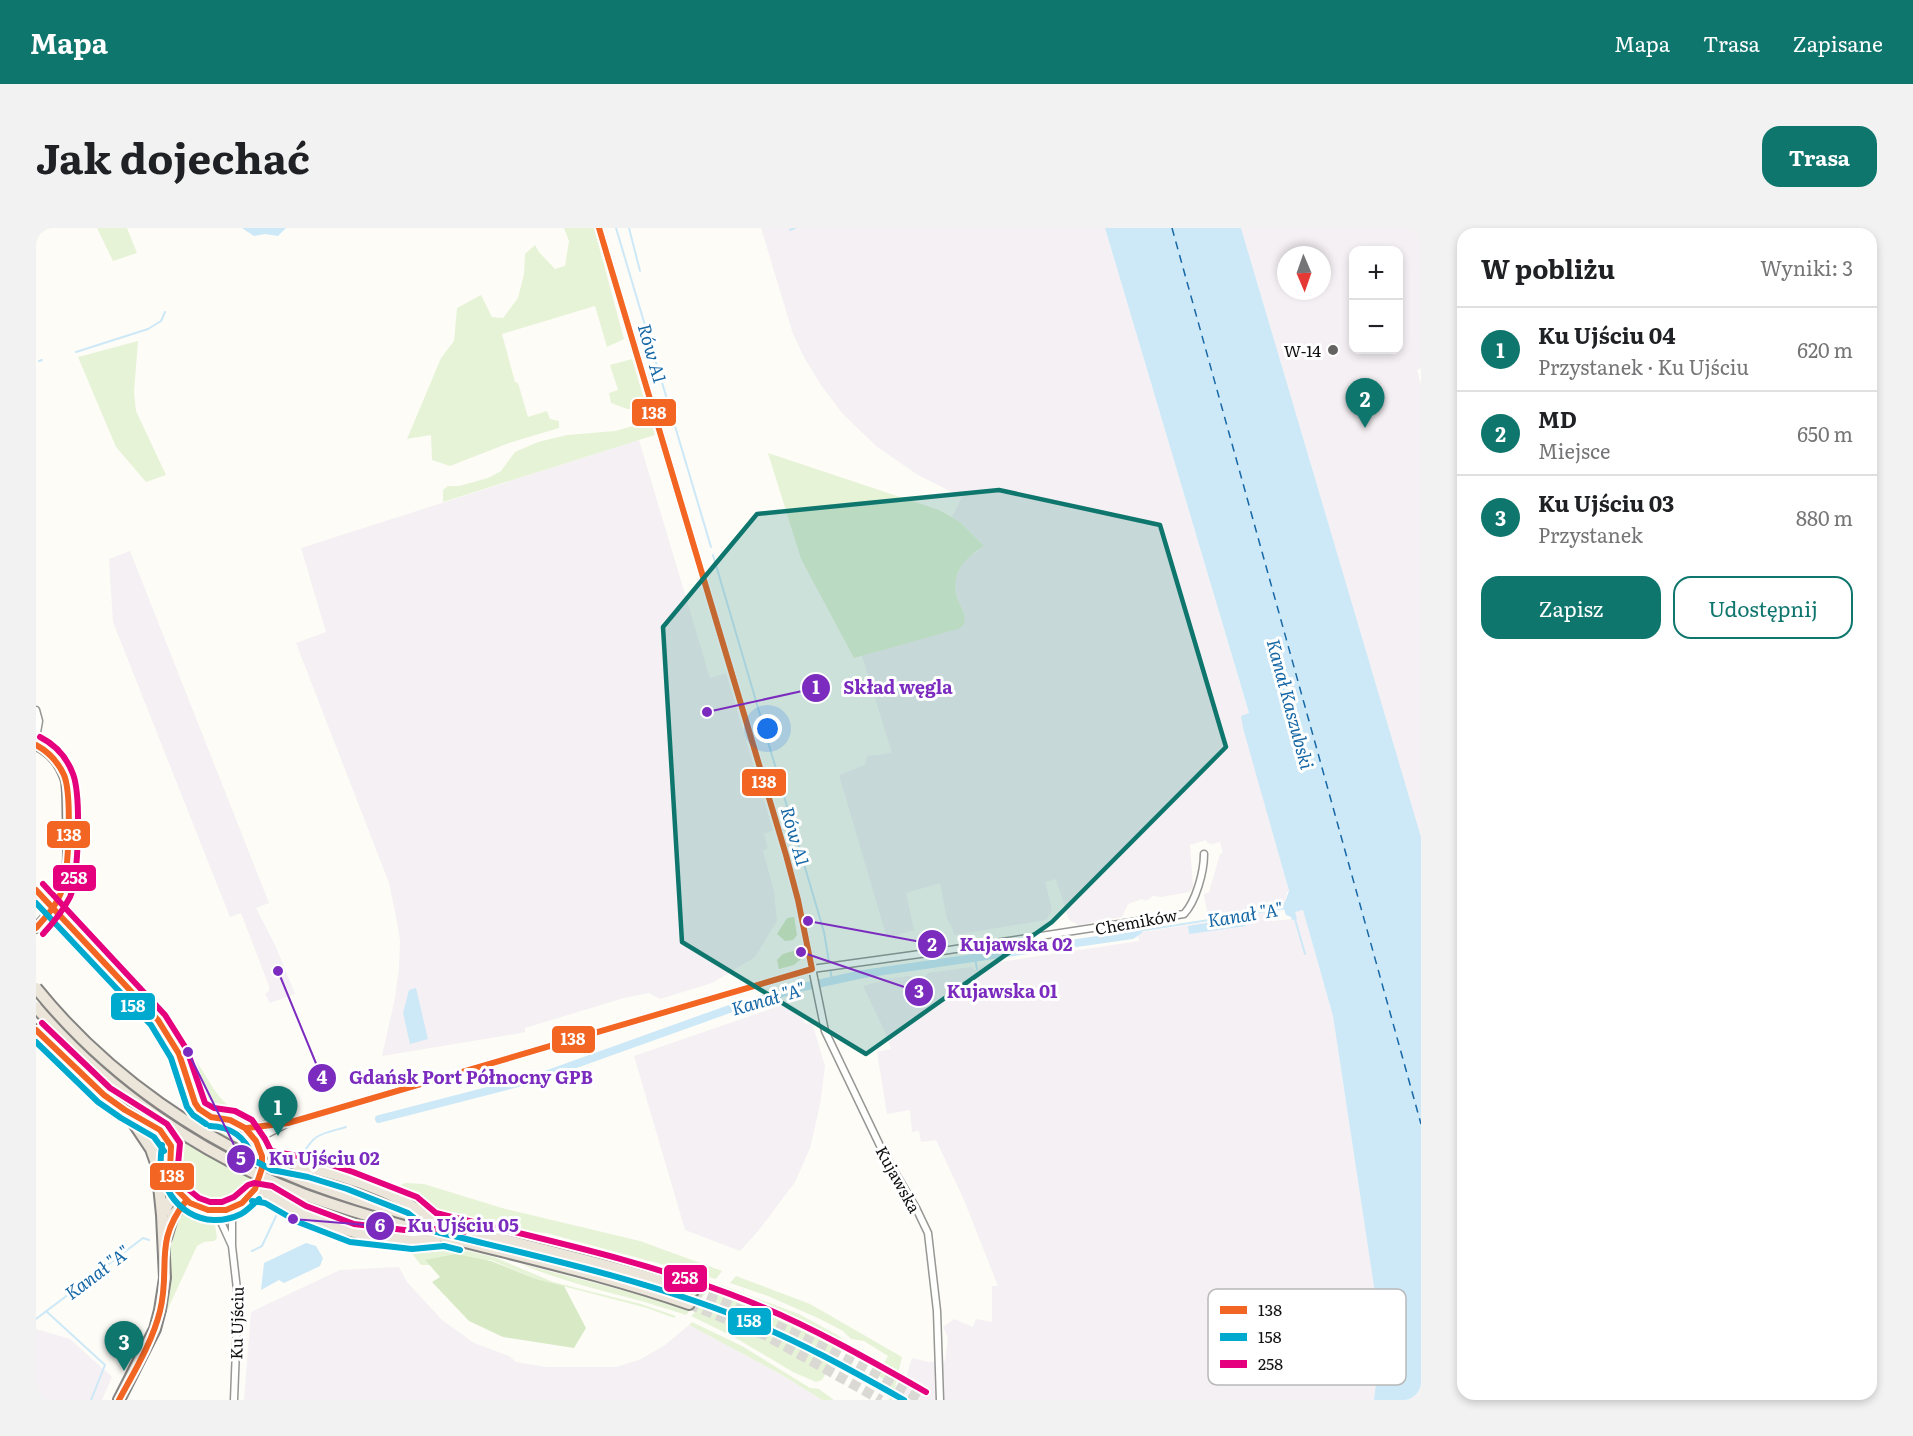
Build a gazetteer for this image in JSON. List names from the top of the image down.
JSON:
{
  "streets": {
    "street": ["Chemików", "Kujawska", "Ku Ujściu"]
  },
  "crossings": [
    ["Chemików", "Kujawska"]
  ],
  "water": ["Rów A1", "Kanał Kaszubski", "Kanał \"A\""],
  "places": [
    "W-14",
    "Skład węgla",
    "Kujawska 02",
    "Kujawska 01",
    "Gdańsk Port Północny GPB",
    "Ku Ujściu 02",
    "Ku Ujściu 05"
  ],
  "lines": ["transit line 138", "transit line 258", "transit line 158"],
  "legend": ["138", "158", "258"],
  "north": "bottom",
  "page": {
    "header": "Mapa",
    "nav": ["Mapa", "Trasa", "Zapisane"],
    "title": "Jak dojechać",
    "buttons": [
      "Trasa",
      ["Zapisz", "Udostępnij"]
    ],
    "heading": ["W pobliżu", "Wyniki: 3"],
    "map_buttons": ["+", "−"],
    "list": [
      {
        "mark": "1",
        "name": "Ku Ujściu 04",
        "note": "Przystanek · Ku Ujściu",
        "value": "620 m"
      },
      {
        "mark": "2",
        "name": "MD",
        "note": "Miejsce",
        "value": "650 m"
      },
      {
        "mark": "3",
        "name": "Ku Ujściu 03",
        "note": "Przystanek",
        "value": "880 m"
      }
    ],
    "pins": ["2", "1", "3"]
  }
}
